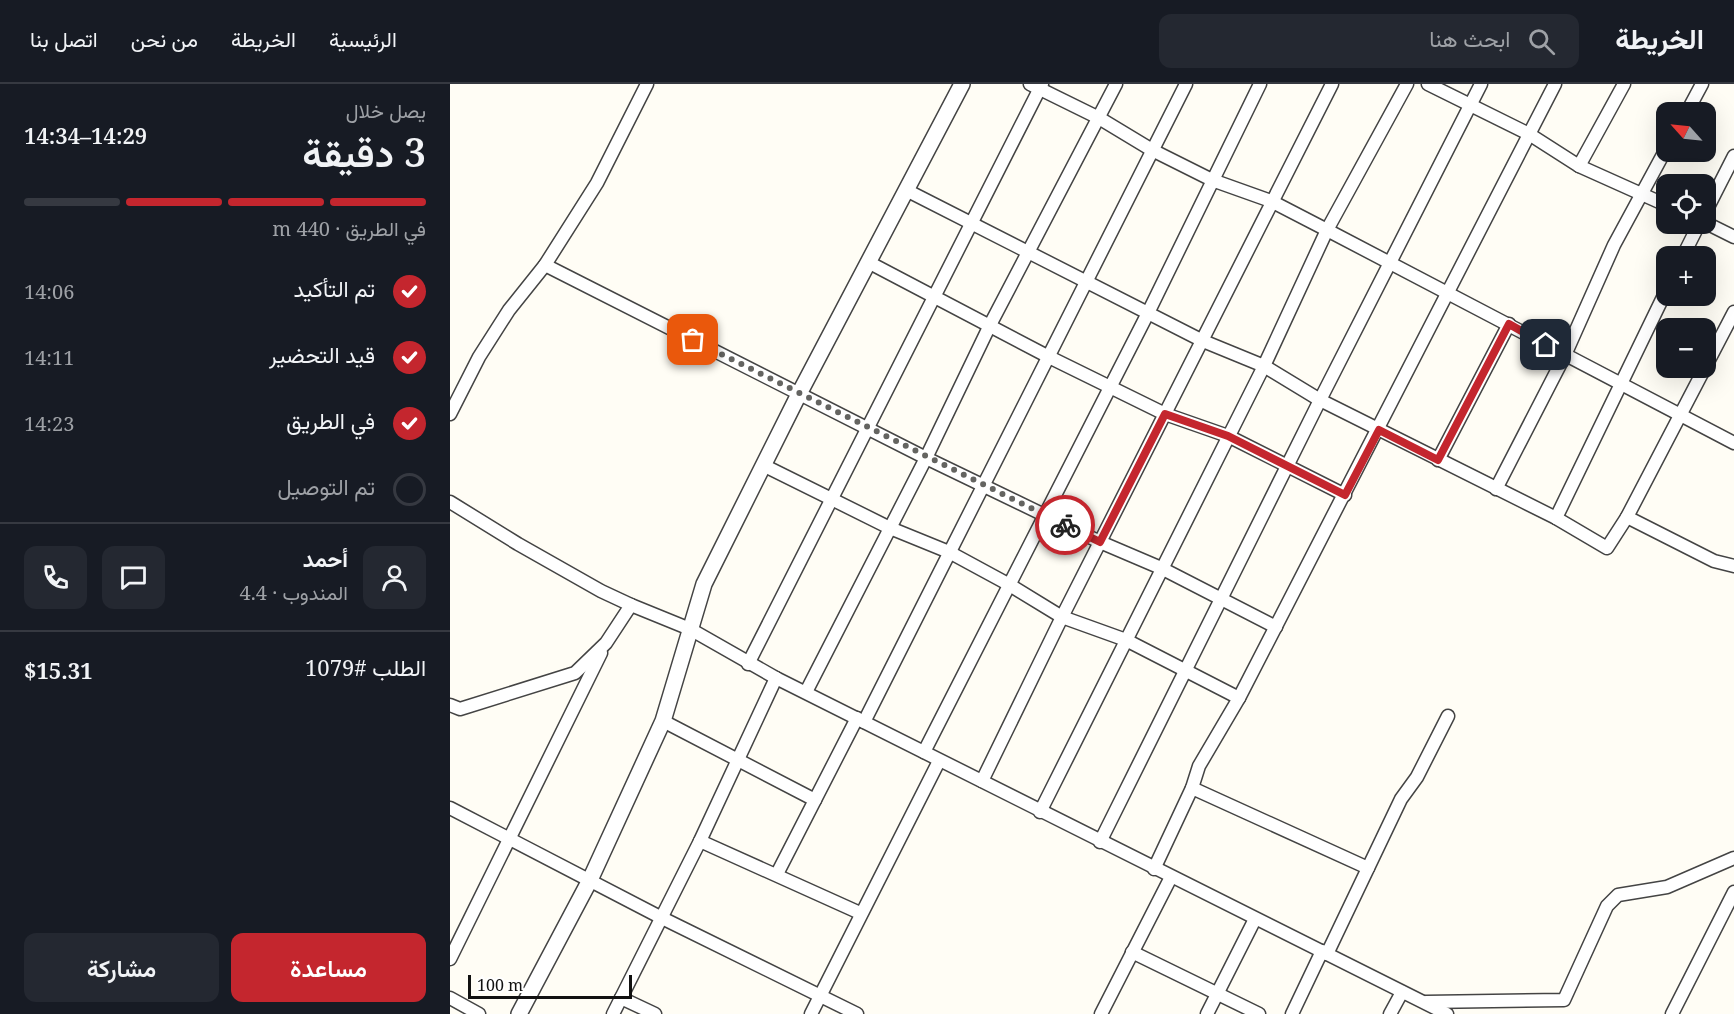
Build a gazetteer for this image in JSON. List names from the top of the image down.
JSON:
{
  "scale_bar": "100 m",
  "north": "top left",
  "page": {
    "header": "الخريطة",
    "search": "ابحث هنا",
    "nav": [
      "الرئيسية",
      "الخريطة",
      "من نحن",
      "اتصل بنا"
    ],
    "heading": ["3 دقيقة", "يصل خلال", "14:29–14:34"],
    "panel": [
      "أحمد",
      "المندوب · 4.4",
      "الطلب #1079",
      "$15.31"
    ],
    "map_buttons": ["+", "−"],
    "bar": "في الطريق · 440 m",
    "list": [
      ["تم التأكيد", "14:06"],
      ["قيد التحضير", "14:11"],
      ["في الطريق", "14:23"],
      "تم التوصيل"
    ],
    "buttons": ["مساعدة", "مشاركة"],
    "scale": "100 m"
  }
}
